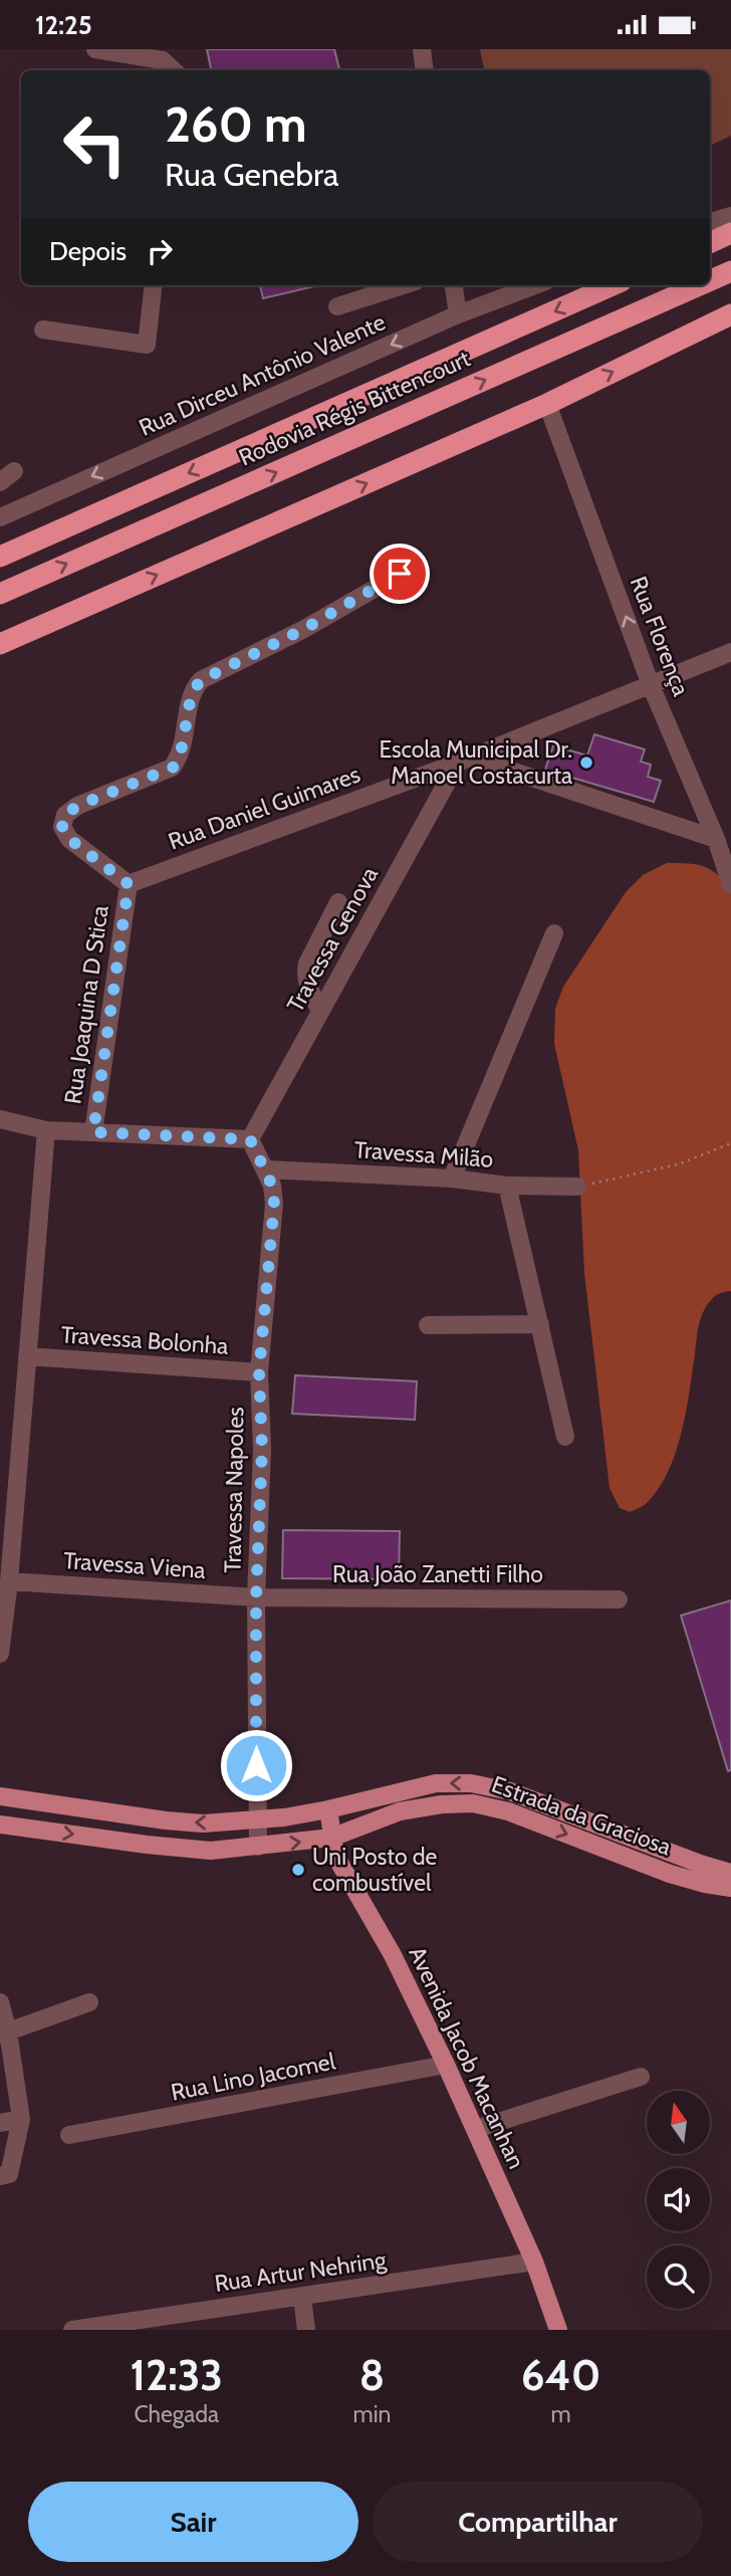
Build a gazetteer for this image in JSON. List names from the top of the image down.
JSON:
{
  "streets": {
    "highway": ["Rodovia Régis Bittencourt"],
    "main road": ["Estrada da Graciosa", "Avenida Jacob Macanhan"],
    "street": [
      "Rua Dirceu Antônio Valente",
      "Rua Florença",
      "Rua Daniel Guimares",
      "Travessa Genova",
      "Rua Joaquina D Stica",
      "Travessa Milão",
      "Travessa Bolonha",
      "Travessa Napoles",
      "Travessa Viena",
      "Rua João Zanetti Filho",
      "Rua Lino Jacomel",
      "Rua Artur Nehring"
    ]
  },
  "crossings": [
    ["Rua Florença", "Rua Daniel Guimares"],
    ["Rua Daniel Guimares", "Travessa Genova"],
    ["Rua Daniel Guimares", "Rua Joaquina D Stica"],
    ["Travessa Genova", "Travessa Napoles"],
    ["Travessa Milão", "Travessa Napoles"],
    ["Travessa Bolonha", "Travessa Napoles"],
    ["Travessa Napoles", "Travessa Viena"],
    ["Travessa Napoles", "Rua João Zanetti Filho"],
    ["Travessa Napoles", "Estrada da Graciosa"],
    ["Travessa Viena", "Rua João Zanetti Filho"],
    ["Estrada da Graciosa", "Avenida Jacob Macanhan"],
    ["Avenida Jacob Macanhan", "Rua Lino Jacomel"],
    ["Avenida Jacob Macanhan", "Rua Artur Nehring"]
  ],
  "one_way": ["Rua Dirceu Antônio Valente", "Rua Florença"],
  "places": ["Escola Municipal Dr. Manoel Costacurta", "Uni Posto de combustível"],
  "north": "top",
  "page": {
    "status": "12:25",
    "turn": ["260 m", "Rua Genebra"],
    "then": "Depois",
    "eta": [
      "12:33",
      "Chegada",
      "8",
      "min",
      "640",
      "m"
    ],
    "buttons": ["Sair", "Compartilhar"]
  }
}
